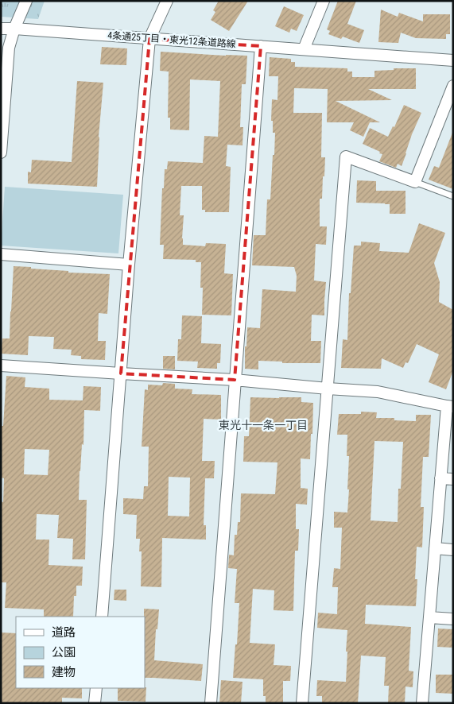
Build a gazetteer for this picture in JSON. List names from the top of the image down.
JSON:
{
  "streets": {
    "street": ["4条通25丁目・東光12条道路線"]
  },
  "districts": ["東光十一条一丁目"],
  "legend": ["道路", "公園", "建物"]
}
